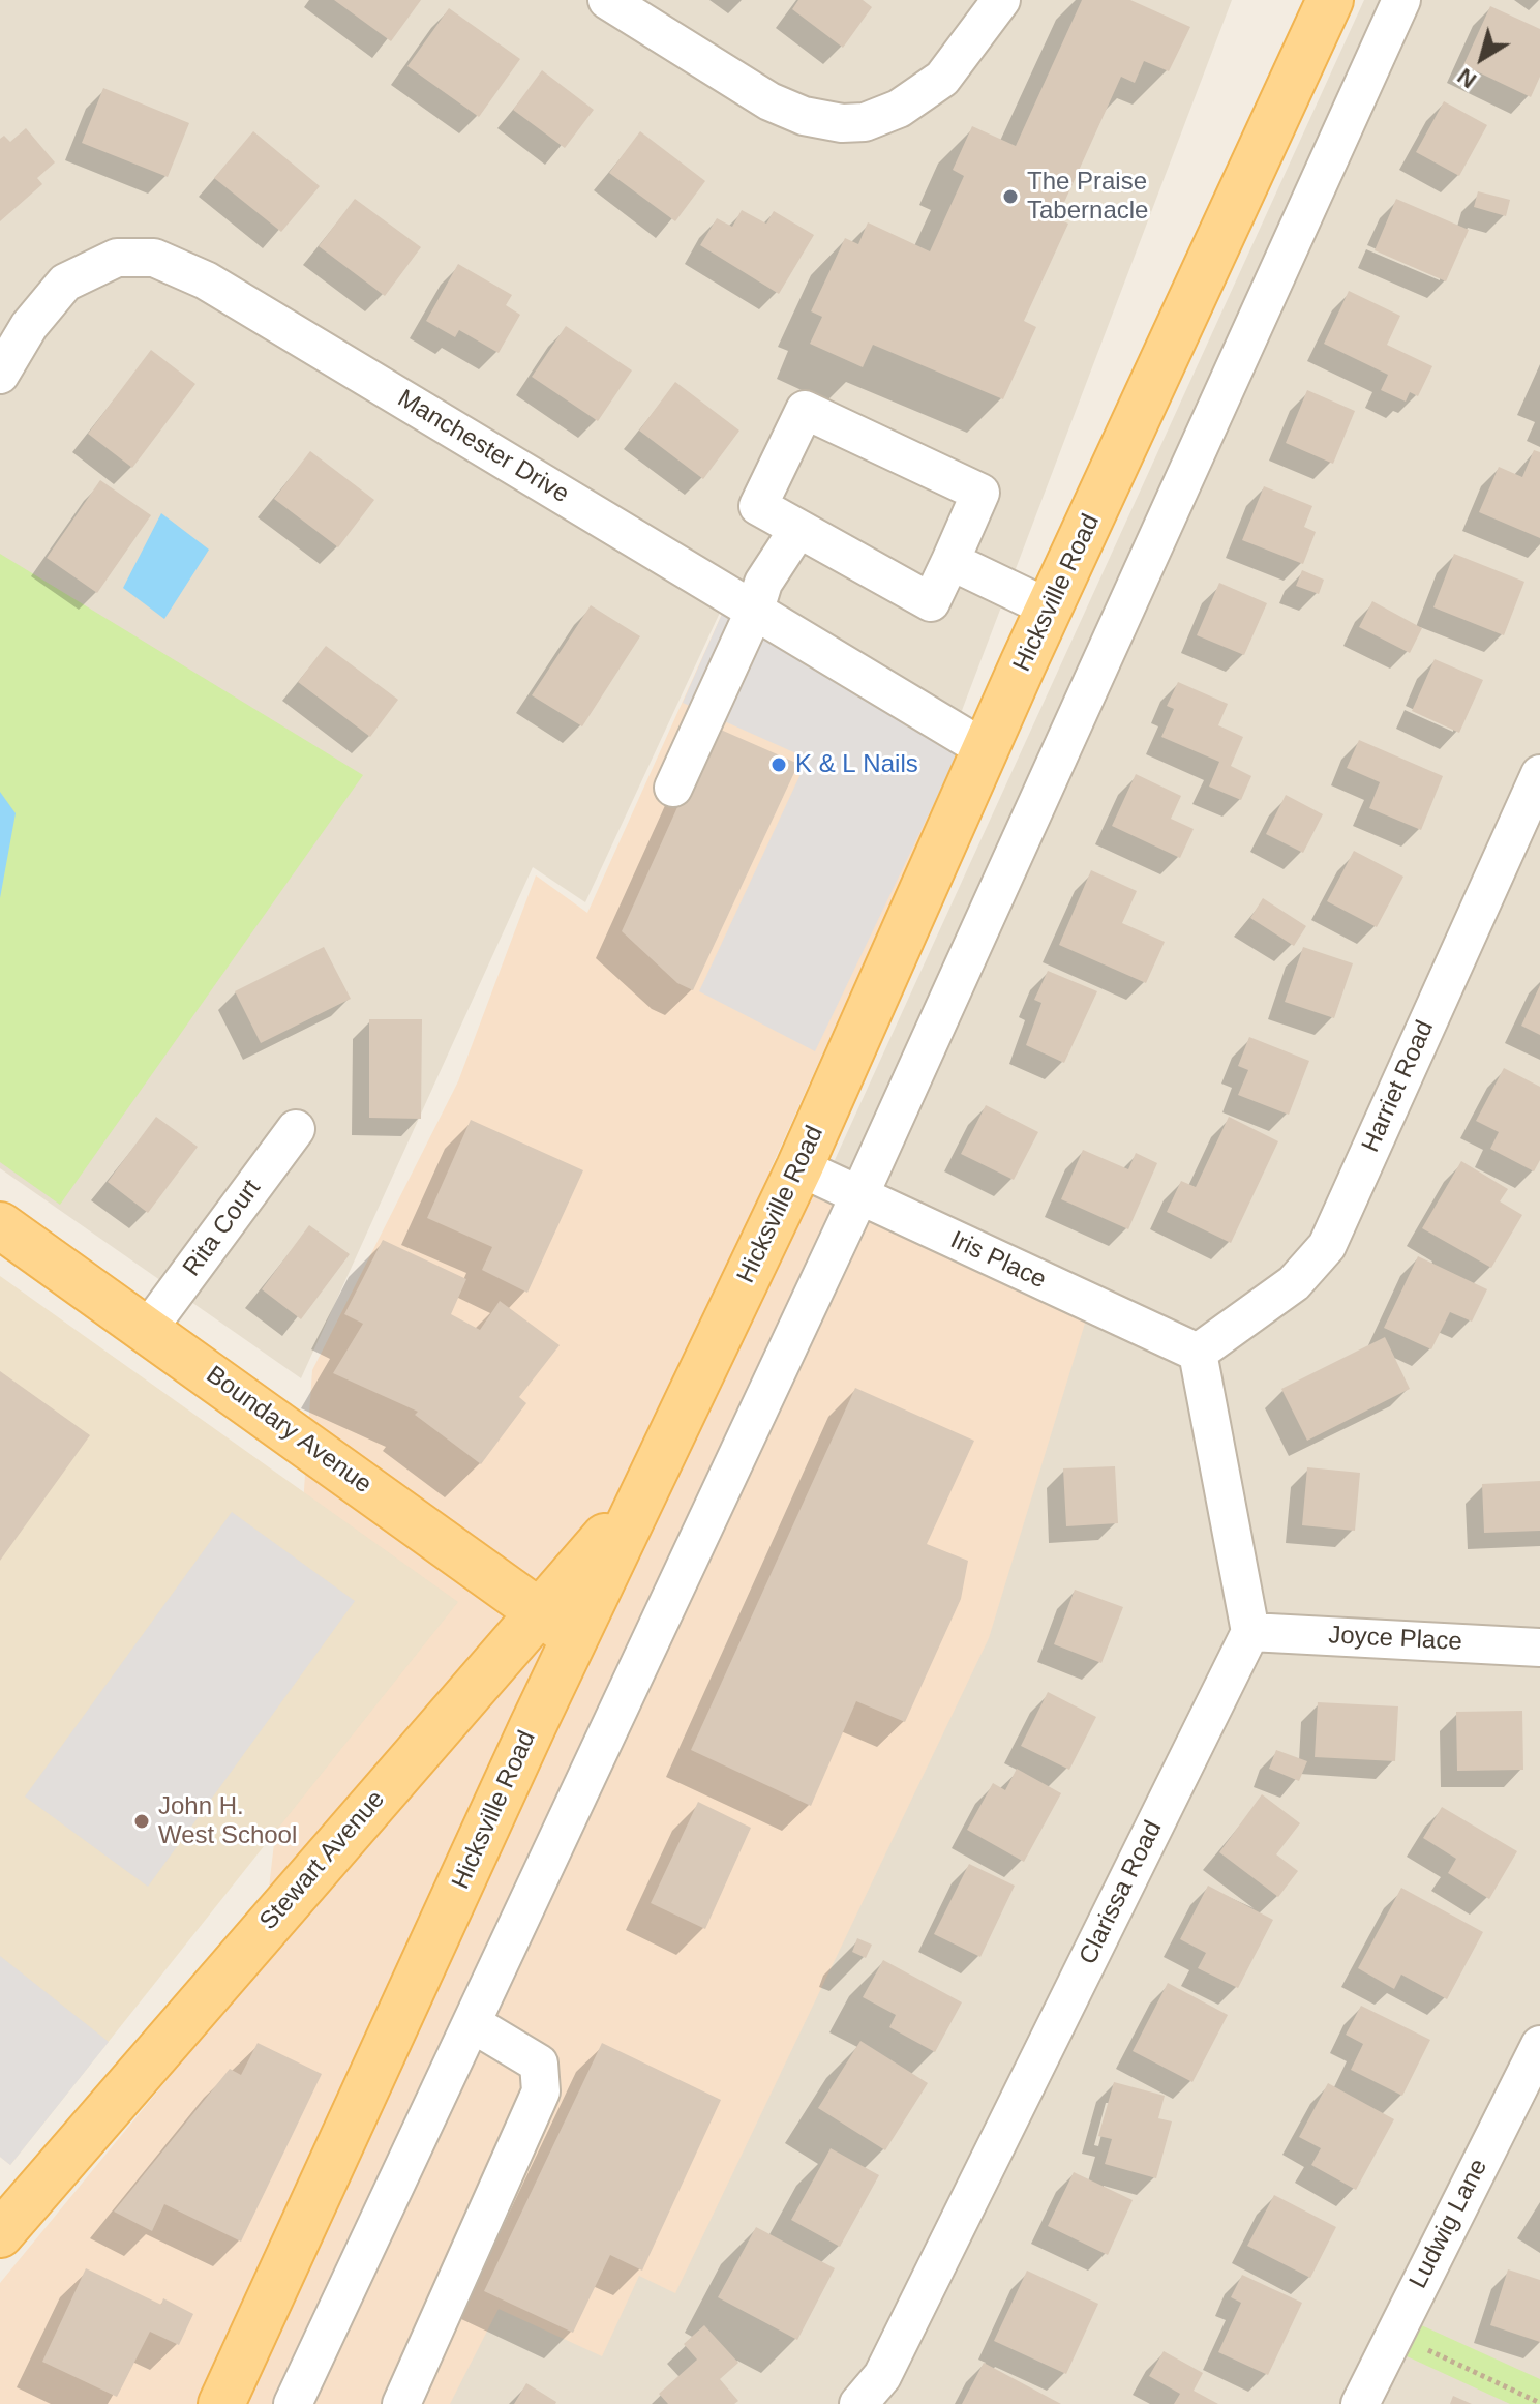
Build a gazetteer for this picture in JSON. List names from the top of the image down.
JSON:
{
  "streets": {
    "main road": ["Hicksville Road", "Boundary Avenue", "Stewart Avenue"],
    "street": [
      "Manchester Drive",
      "Harriet Road",
      "Rita Court",
      "Iris Place",
      "Joyce Place",
      "Clarissa Road",
      "Ludwig Lane"
    ]
  },
  "crossings": [
    ["Manchester Drive", "Hicksville Road"],
    ["Hicksville Road", "Iris Place"],
    ["Hicksville Road", "Boundary Avenue"],
    ["Hicksville Road", "Stewart Avenue"],
    ["Harriet Road", "Iris Place"],
    ["Rita Court", "Boundary Avenue"],
    ["Boundary Avenue", "Stewart Avenue"],
    ["Joyce Place", "Clarissa Road"]
  ],
  "places": ["The Praise Tabernacle", "K & L Nails", "John H. West School"],
  "north": "bottom left"
}
